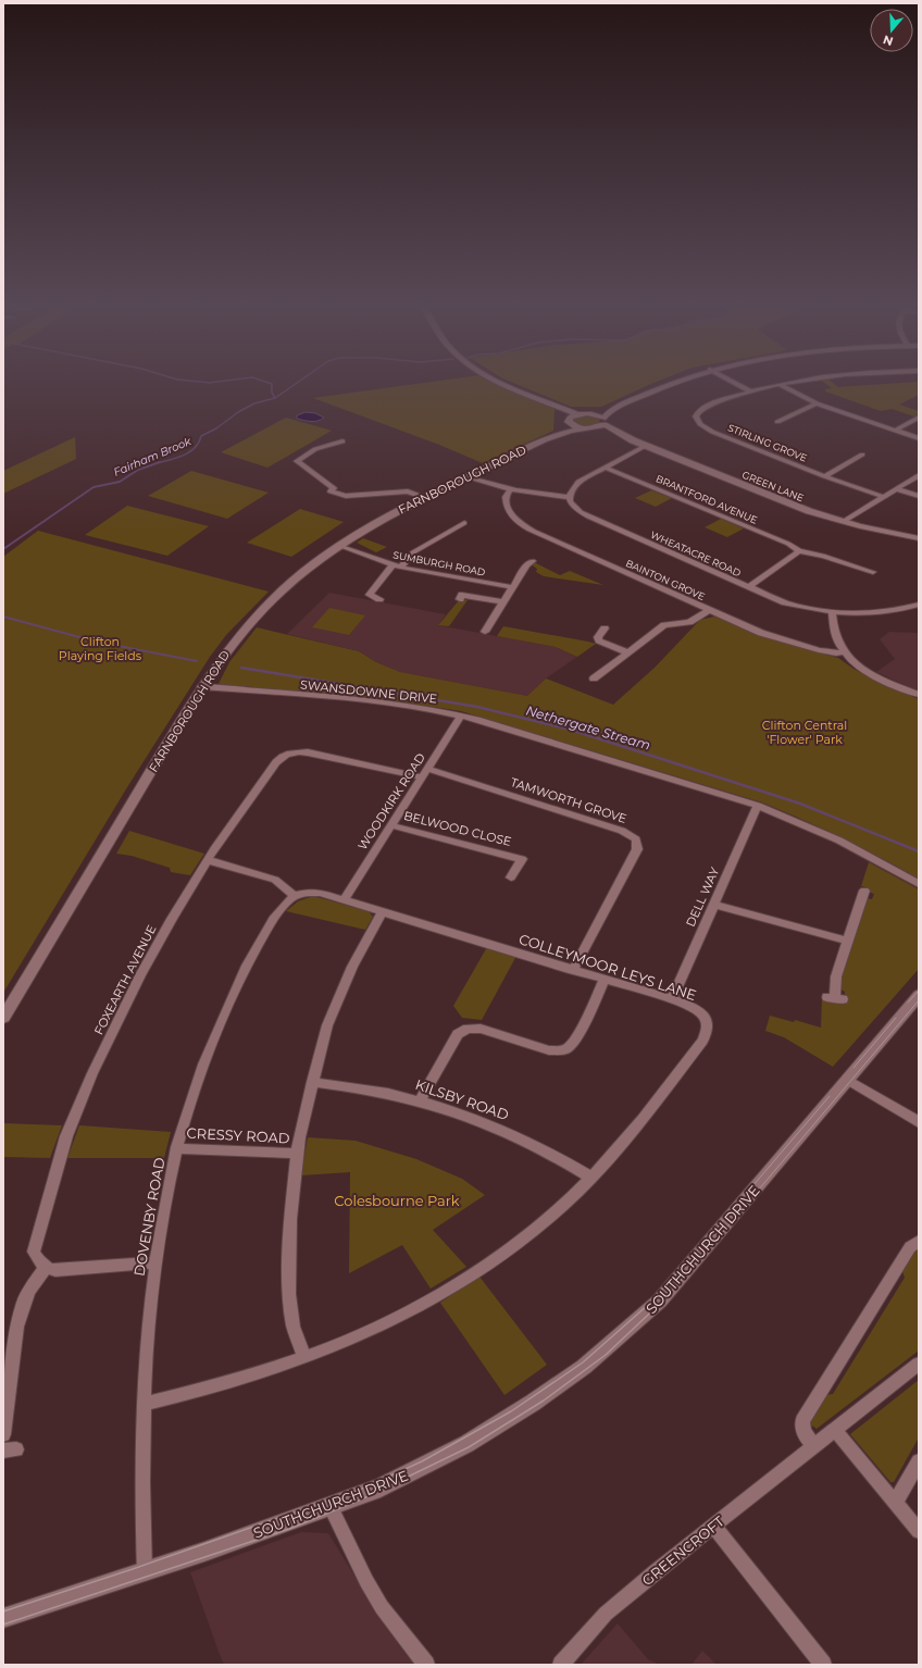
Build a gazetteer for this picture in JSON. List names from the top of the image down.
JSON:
{
  "streets": {
    "street": [
      "STIRLING GROVE",
      "FARNBOROUGH ROAD",
      "GREEN LANE",
      "BRANTFORD AVENUE",
      "WHEATACRE ROAD",
      "SUMBURGH ROAD",
      "BAINTON GROVE",
      "SWANSDOWNE DRIVE",
      "TAMWORTH GROVE",
      "WOODKIRK ROAD",
      "BELWOOD CLOSE",
      "DELL WAY",
      "COLLEYMOOR LEYS LANE",
      "FOXEARTH AVENUE",
      "KILSBY ROAD",
      "CRESSY ROAD",
      "DOVENBY ROAD",
      "SOUTHCHURCH DRIVE",
      "GREENCROFT"
    ]
  },
  "crossings": [
    ["FARNBOROUGH ROAD", "SUMBURGH ROAD"],
    ["FARNBOROUGH ROAD", "SWANSDOWNE DRIVE"],
    ["SWANSDOWNE DRIVE", "WOODKIRK ROAD"],
    ["SWANSDOWNE DRIVE", "DELL WAY"],
    ["TAMWORTH GROVE", "WOODKIRK ROAD"],
    ["TAMWORTH GROVE", "COLLEYMOOR LEYS LANE"],
    ["TAMWORTH GROVE", "FOXEARTH AVENUE"],
    ["WOODKIRK ROAD", "BELWOOD CLOSE"],
    ["WOODKIRK ROAD", "COLLEYMOOR LEYS LANE"],
    ["WOODKIRK ROAD", "FOXEARTH AVENUE"],
    ["DELL WAY", "COLLEYMOOR LEYS LANE"],
    ["COLLEYMOOR LEYS LANE", "KILSBY ROAD"],
    ["COLLEYMOOR LEYS LANE", "DOVENBY ROAD"],
    ["CRESSY ROAD", "DOVENBY ROAD"],
    ["DOVENBY ROAD", "SOUTHCHURCH DRIVE"]
  ],
  "water": ["Fairham Brook", "Nethergate Stream"],
  "parks": ["Clifton Playing Fields", "Clifton Central 'Flower' Park", "Colesbourne Park"],
  "north": "bottom"
}
